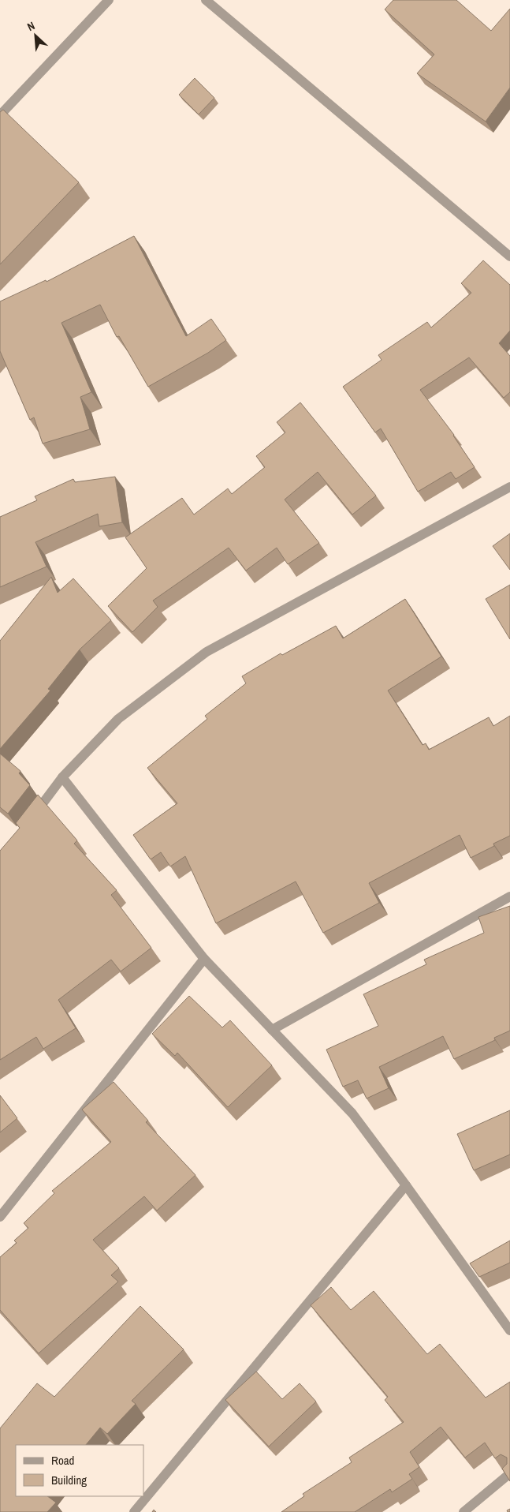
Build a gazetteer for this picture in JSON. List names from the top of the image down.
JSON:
{
  "legend": ["Road", "Building"],
  "north": "top left"
}
